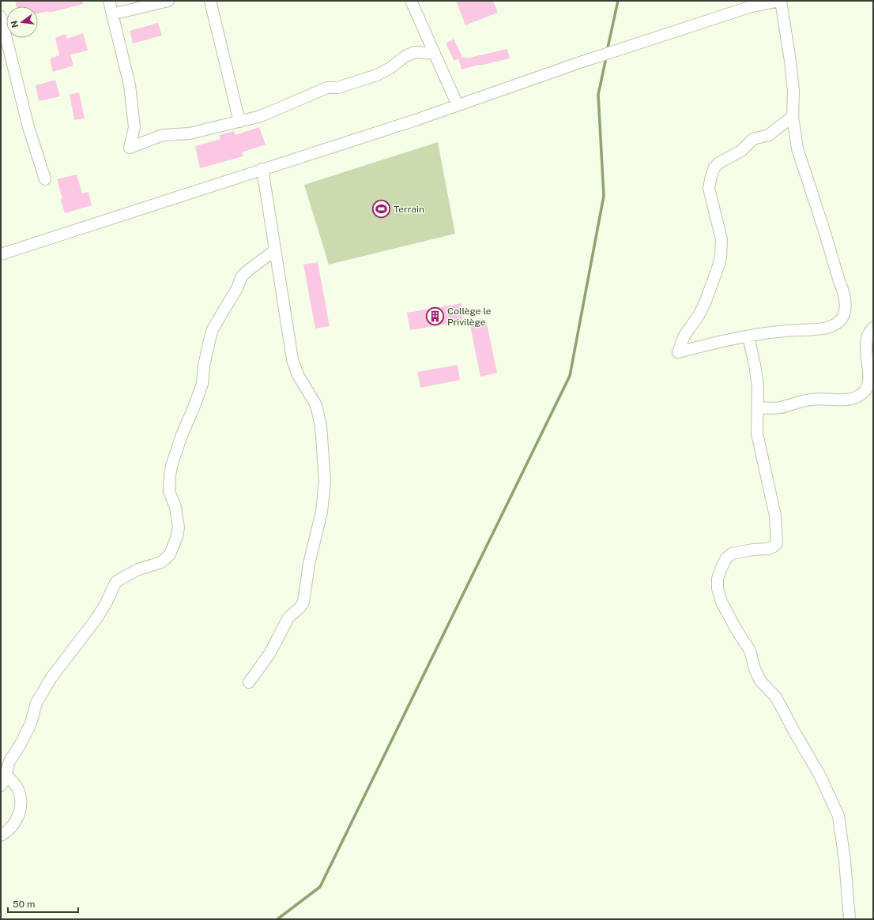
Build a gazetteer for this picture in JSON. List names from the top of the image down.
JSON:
{
  "places": {
    "sports": ["Terrain"],
    "building": ["Collège le Privilège"]
  },
  "scale_bar": "50 m",
  "north": "left"
}
